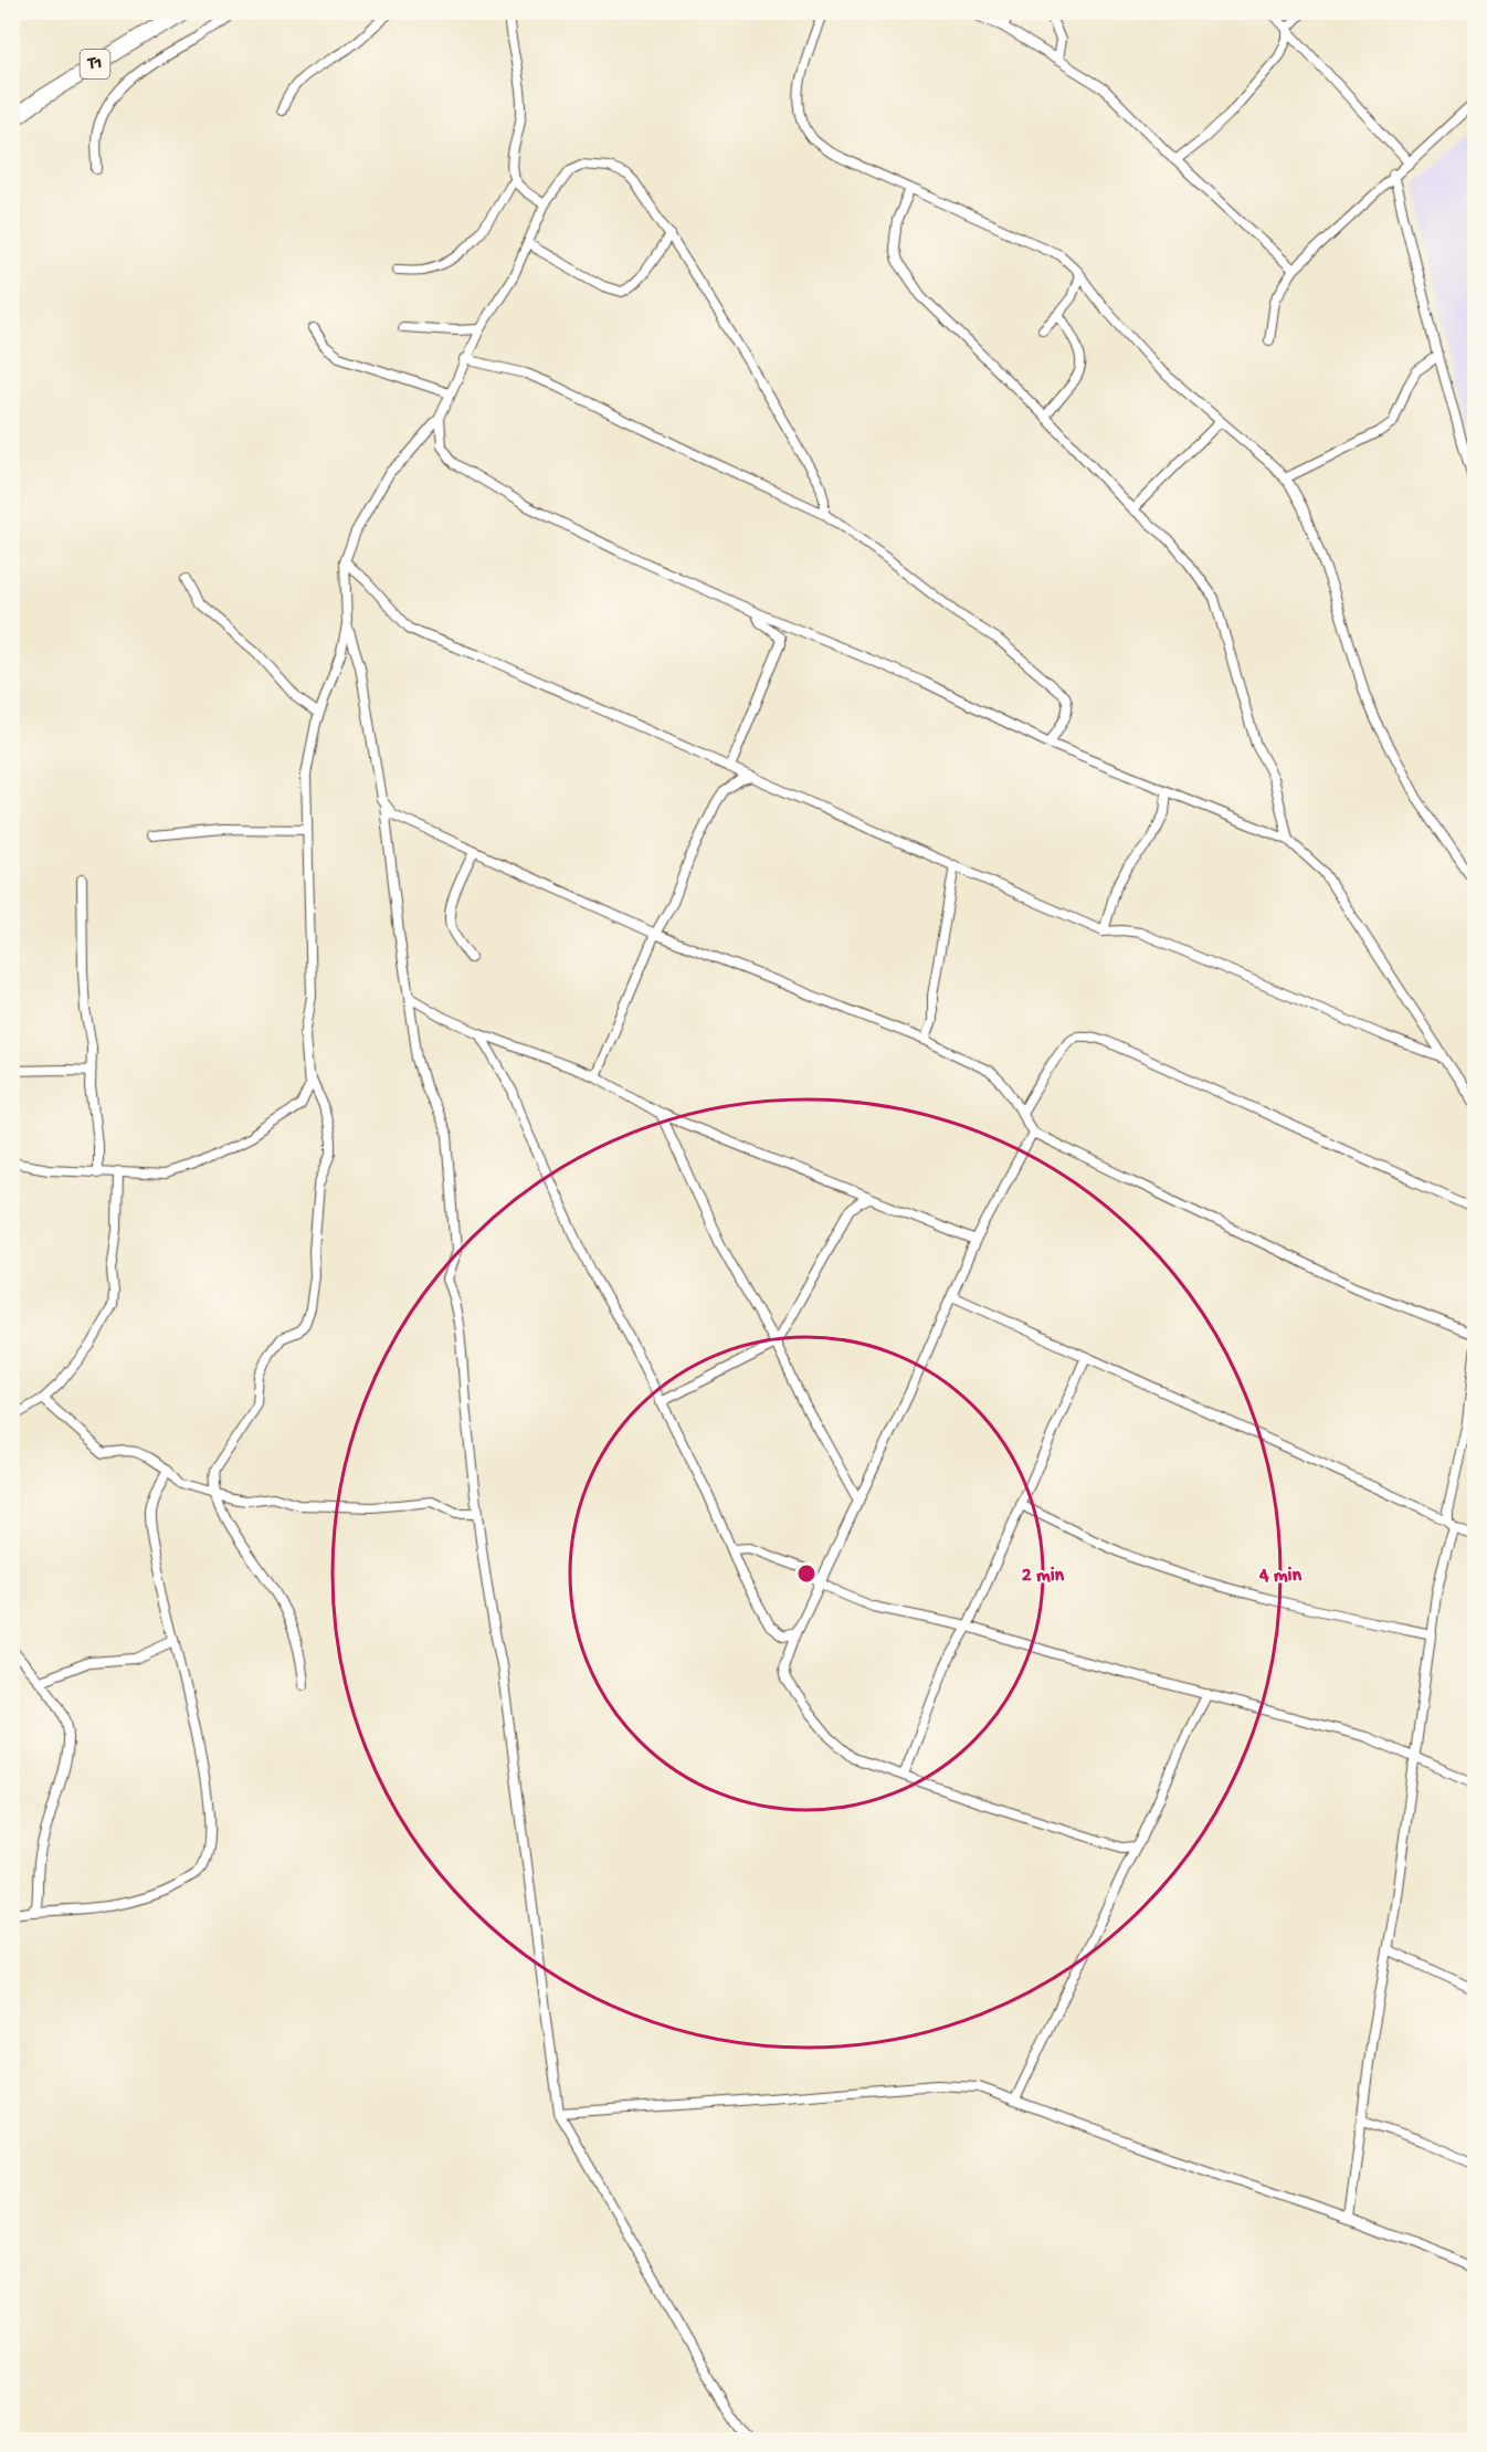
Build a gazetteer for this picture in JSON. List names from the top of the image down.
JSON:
{
  "streets": {
    "highway": ["T1"]
  },
  "rings": ["2 min", "4 min"]
}
